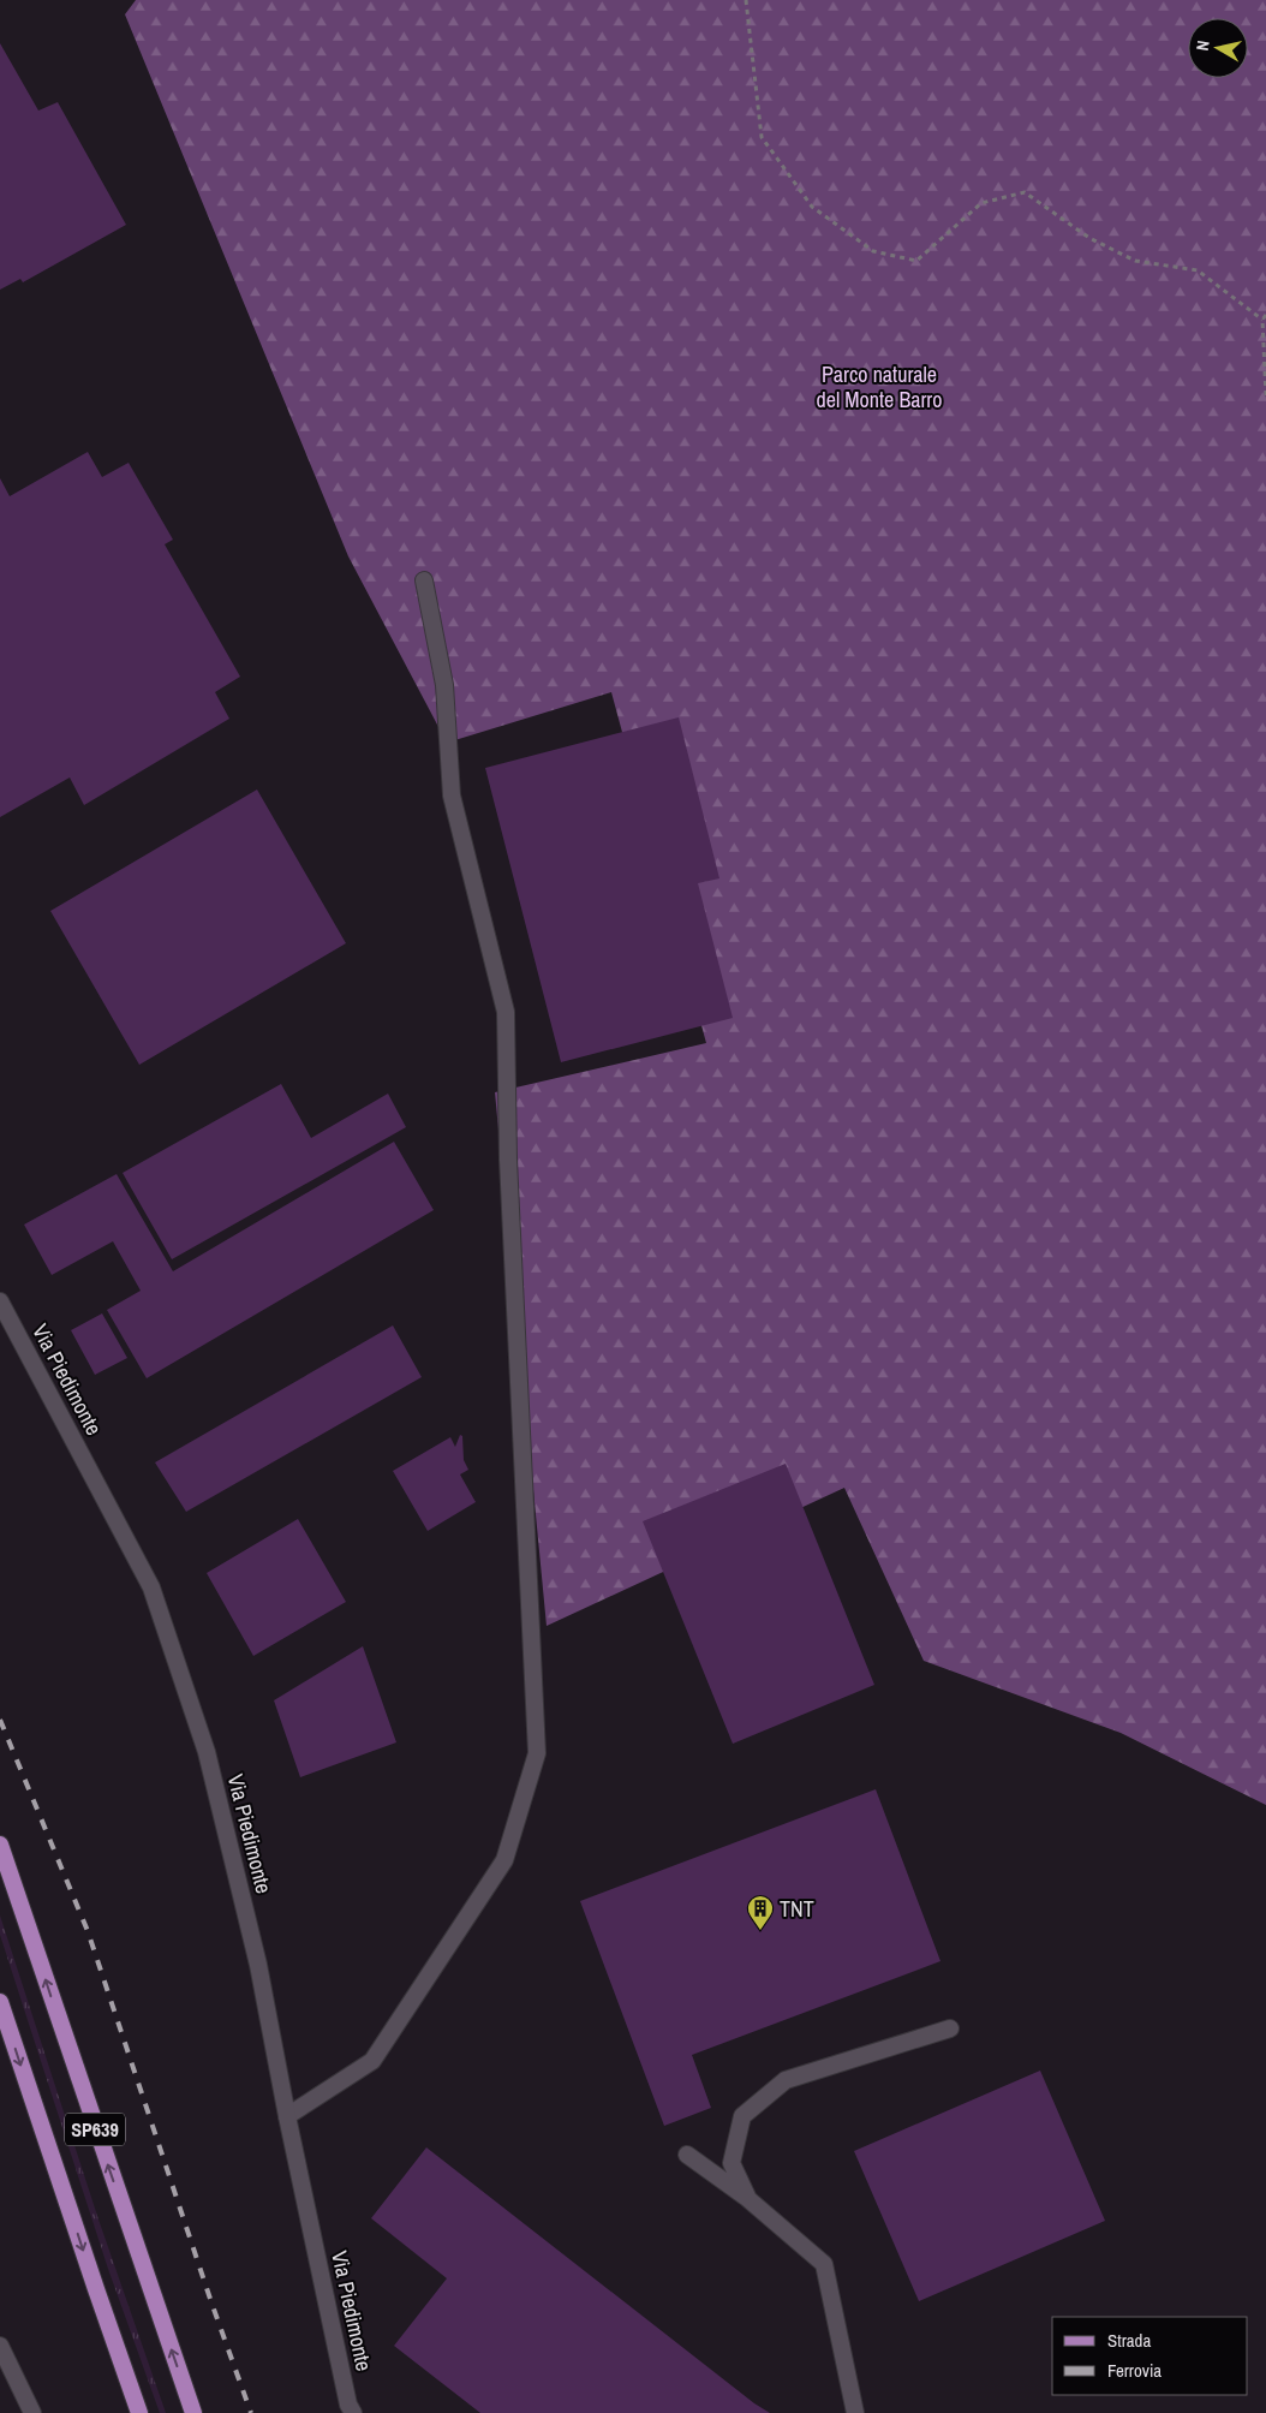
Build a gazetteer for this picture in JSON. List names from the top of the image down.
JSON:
{
  "streets": {
    "main road": ["SP639"],
    "street": ["Via Piedimonte"]
  },
  "parks": ["Parco naturale del Monte Barro"],
  "places": {
    "building": ["TNT"]
  },
  "legend": ["Strada", "Ferrovia"],
  "north": "left"
}
